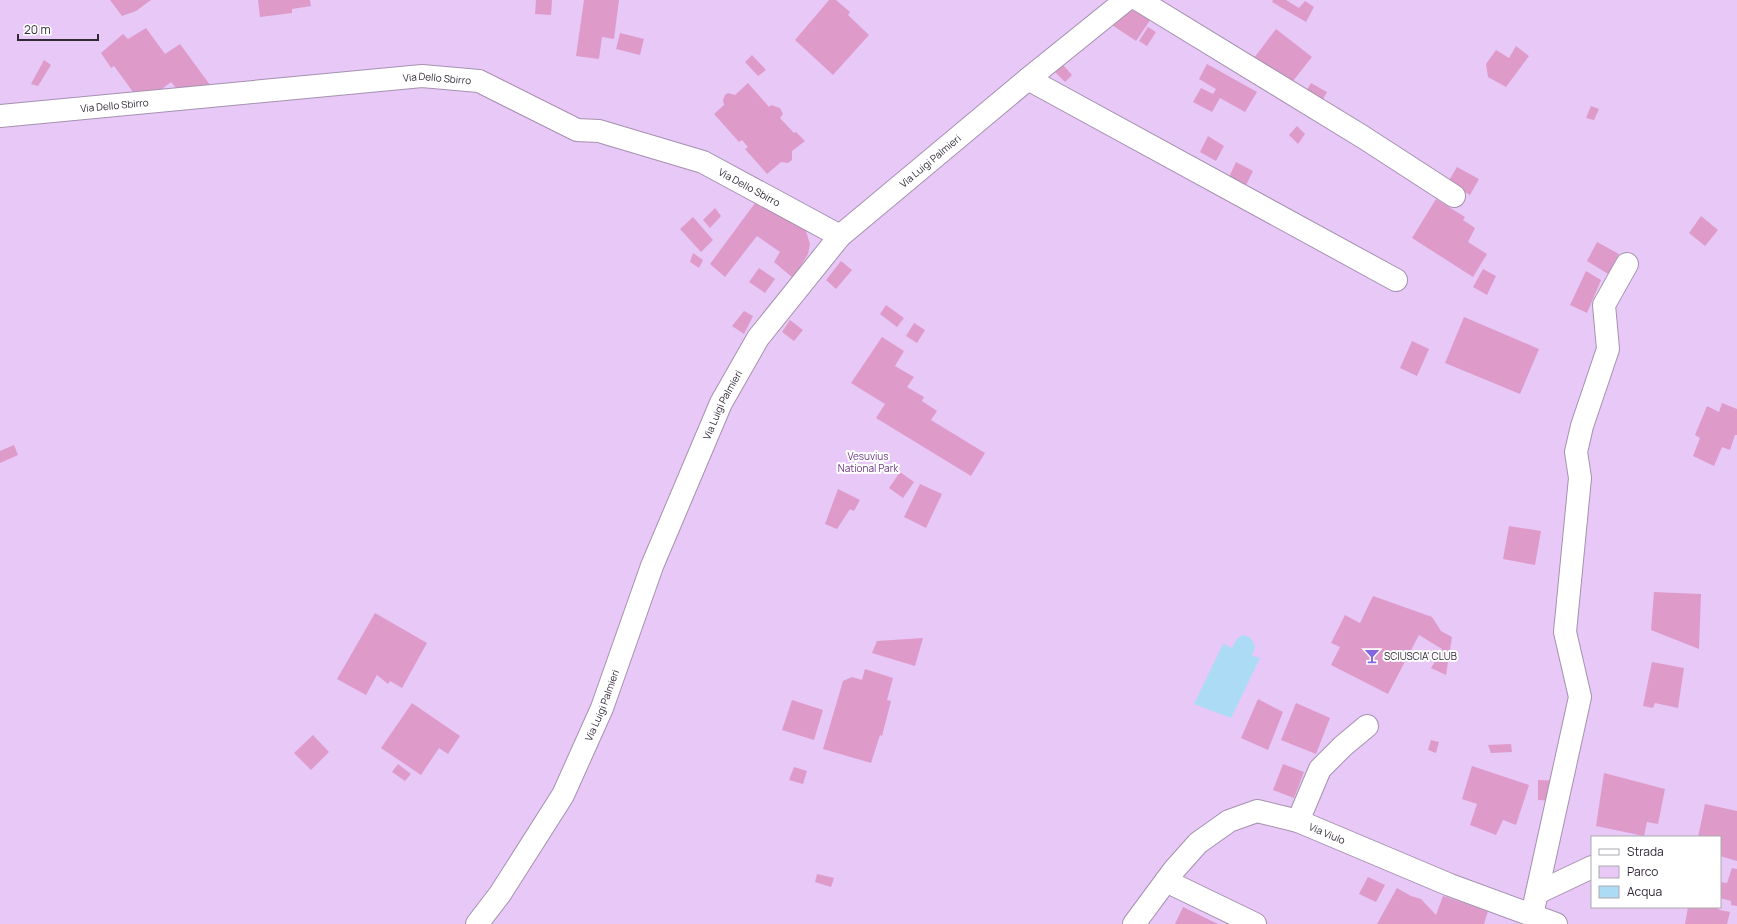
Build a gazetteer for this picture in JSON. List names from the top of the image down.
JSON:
{
  "streets": {
    "street": ["Via Dello Sbirro", "Via Luigi Palmieri", "Via Viulo"]
  },
  "crossings": [
    ["Via Dello Sbirro", "Via Luigi Palmieri"]
  ],
  "parks": ["Vesuvius National Park"],
  "places": {
    "bar": ["SCIUSCIA' CLUB"]
  },
  "legend": ["Strada", "Parco", "Acqua"],
  "scale_bar": "20 m"
}
